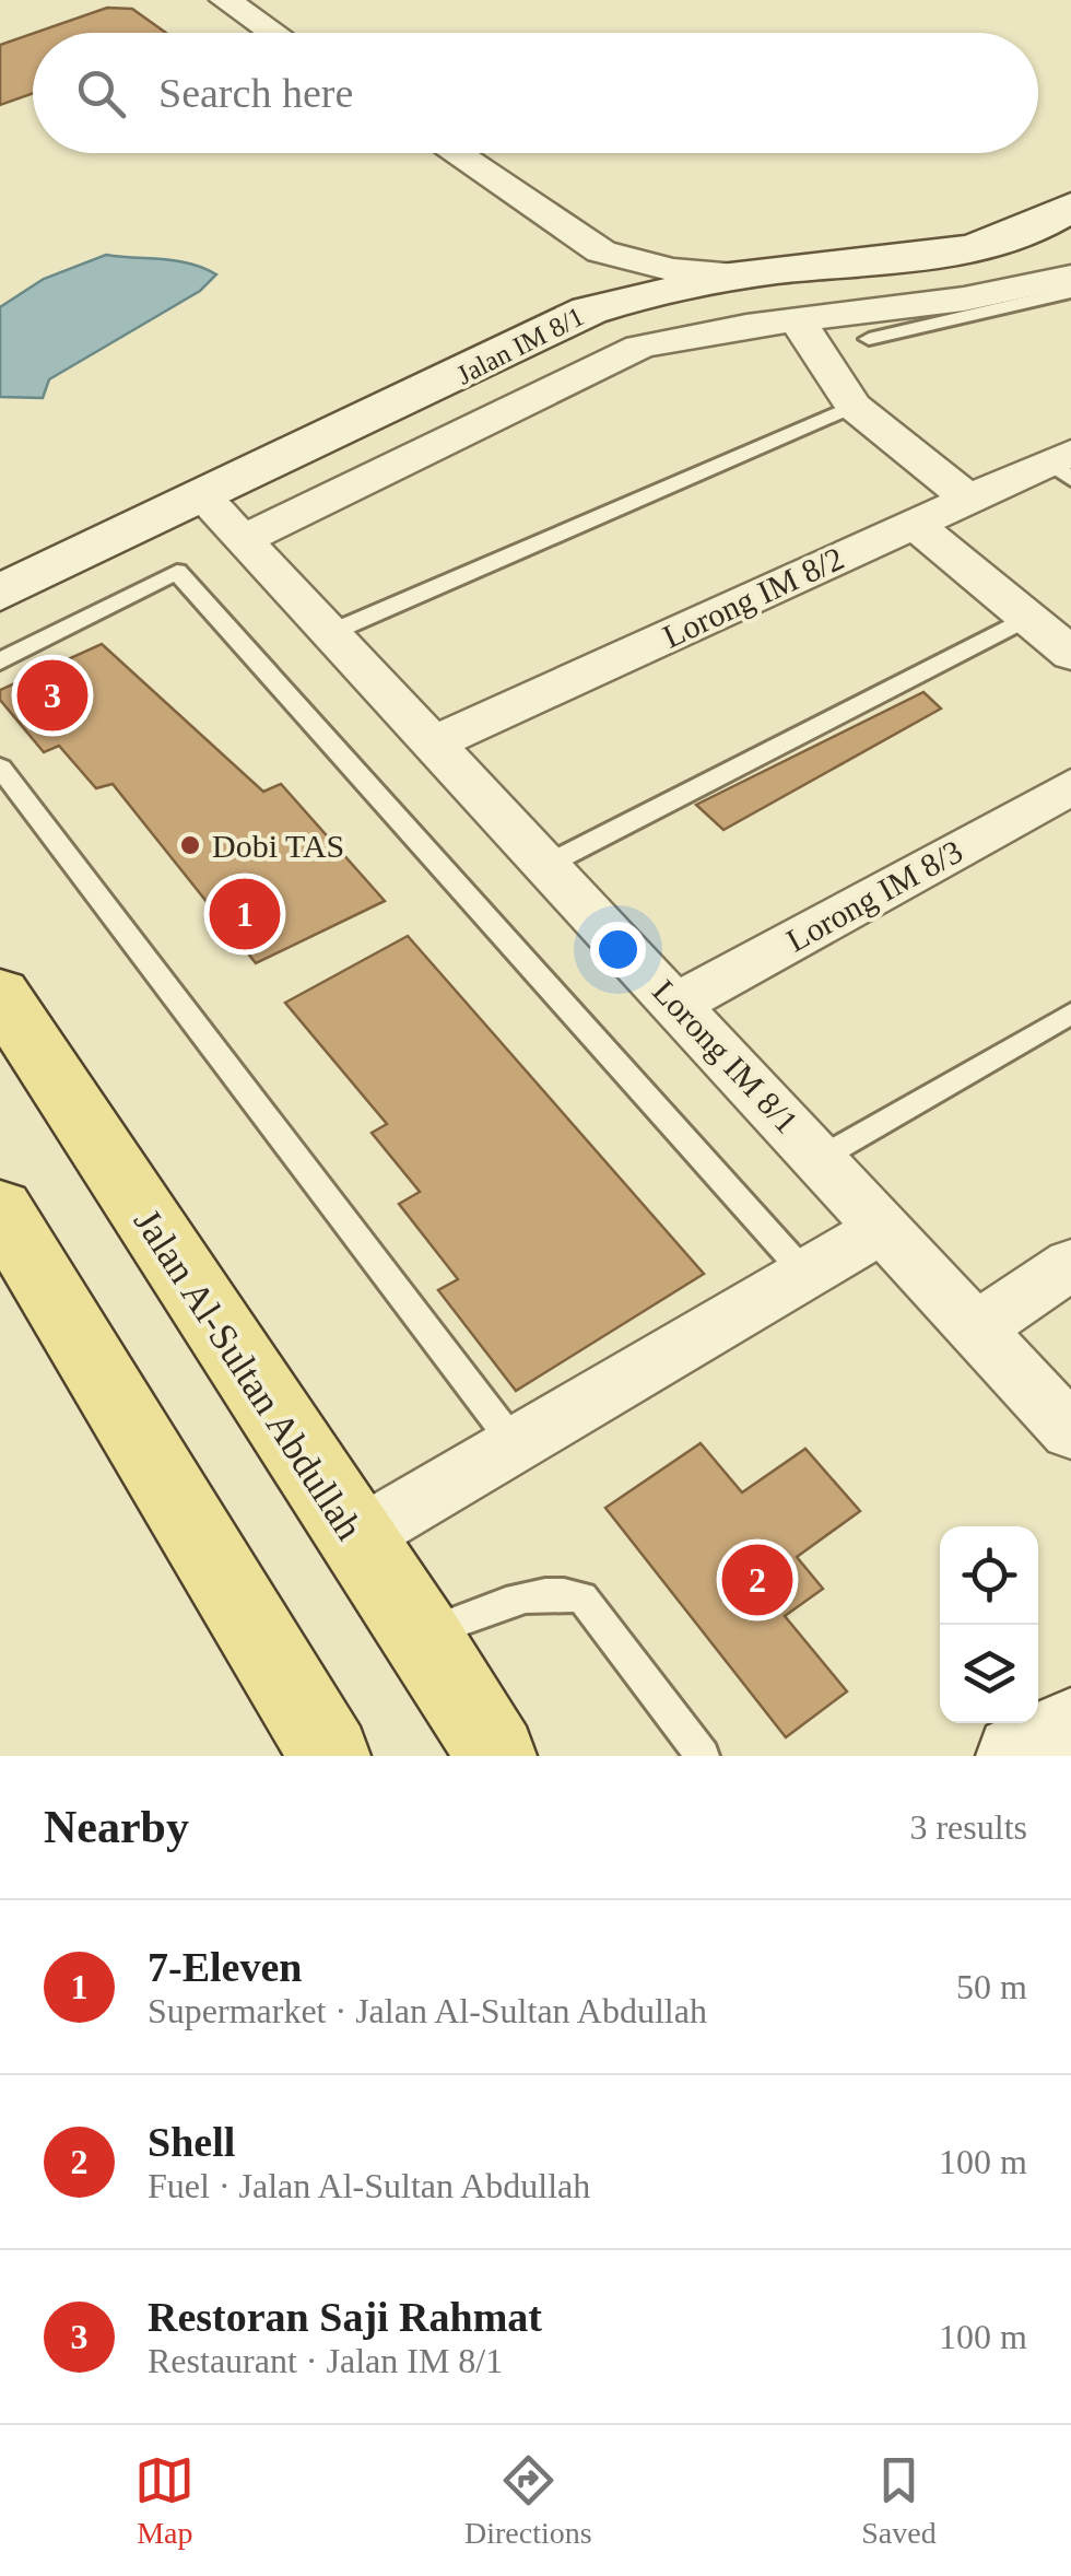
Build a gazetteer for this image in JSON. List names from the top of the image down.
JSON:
{
  "streets": {
    "main road": ["Jalan Al-Sultan Abdullah"],
    "street": [
      "Jalan IM 8/1",
      "Lorong IM 8/2",
      "Lorong IM 8/3",
      "Lorong IM 8/1"
    ]
  },
  "crossings": [
    ["Jalan IM 8/1", "Lorong IM 8/1"],
    ["Lorong IM 8/2", "Lorong IM 8/1"],
    ["Lorong IM 8/3", "Lorong IM 8/1"]
  ],
  "places": ["Dobi TAS"],
  "page": {
    "search": "Search here",
    "pins": ["3", "1", "2"],
    "heading": ["Nearby", "3 results"],
    "list": [
      {
        "mark": "1",
        "name": "7-Eleven",
        "note": "Supermarket · Jalan Al-Sultan Abdullah",
        "value": "50 m"
      },
      {
        "mark": "2",
        "name": "Shell",
        "note": "Fuel · Jalan Al-Sultan Abdullah",
        "value": "100 m"
      },
      {
        "mark": "3",
        "name": "Restoran Saji Rahmat",
        "note": "Restaurant · Jalan IM 8/1",
        "value": "100 m"
      }
    ],
    "nav": ["Map", "Directions", "Saved"]
  }
}
